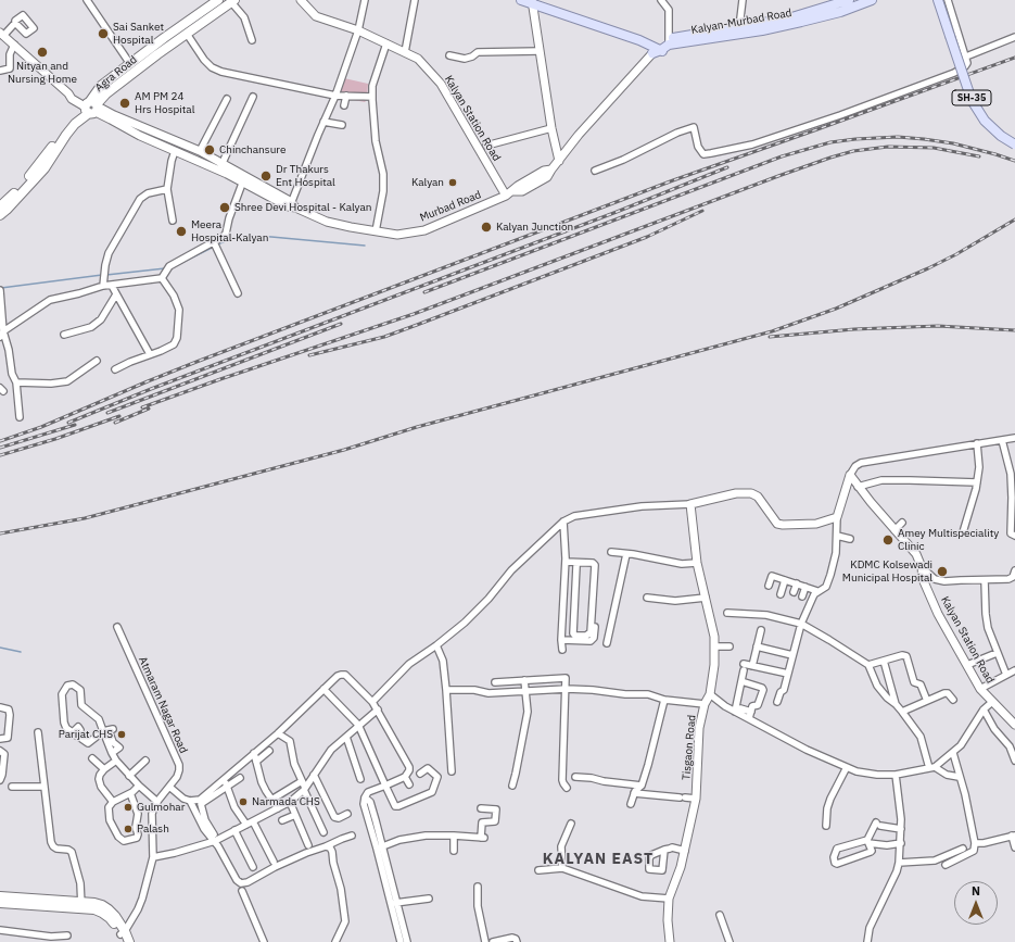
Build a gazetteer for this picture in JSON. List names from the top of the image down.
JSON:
{
  "streets": {
    "main road": ["Kalyan-Murbad Road", "Agra Road", "SH-35"],
    "street": [
      "Kalyan Station Road",
      "Murbad Road",
      "Atmaram Nagar Road",
      "Tisgaon Road"
    ]
  },
  "crossings": [
    ["Kalyan-Murbad Road", "Murbad Road"],
    ["Agra Road", "Murbad Road"],
    ["Kalyan Station Road", "Murbad Road"]
  ],
  "districts": ["KALYAN EAST"],
  "places": [
    "Sai Sanket Hospital",
    "Nityan and Nursing Home",
    "AM PM 24 Hrs Hospital",
    "Chinchansure",
    "Dr Thakurs Ent Hospital",
    "Kalyan",
    "Shree Devi Hospital - Kalyan",
    "Kalyan Junction",
    "Meera Hospital-Kalyan",
    "Amey Multispeciality Clinic",
    "KDMC Kolsewadi Municipal Hospital",
    "Parijat CHS",
    "Narmada CHS",
    "Gulmohar",
    "Palash"
  ],
  "north": "top"
}
